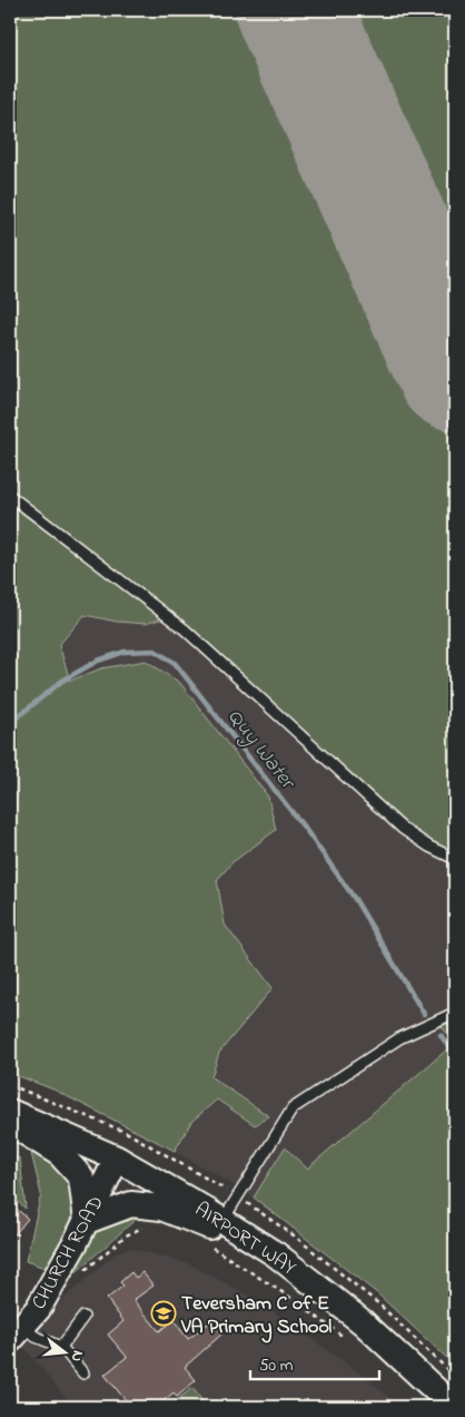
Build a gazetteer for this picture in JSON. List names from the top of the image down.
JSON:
{
  "streets": {
    "street": ["AIRPORT WAY", "CHURCH ROAD"]
  },
  "crossings": [
    ["AIRPORT WAY", "CHURCH ROAD"]
  ],
  "water": ["Quy Water"],
  "places": {
    "school or university": ["Teversham C of E VA Primary School"]
  },
  "scale_bar": "50 m",
  "north": "right"
}
